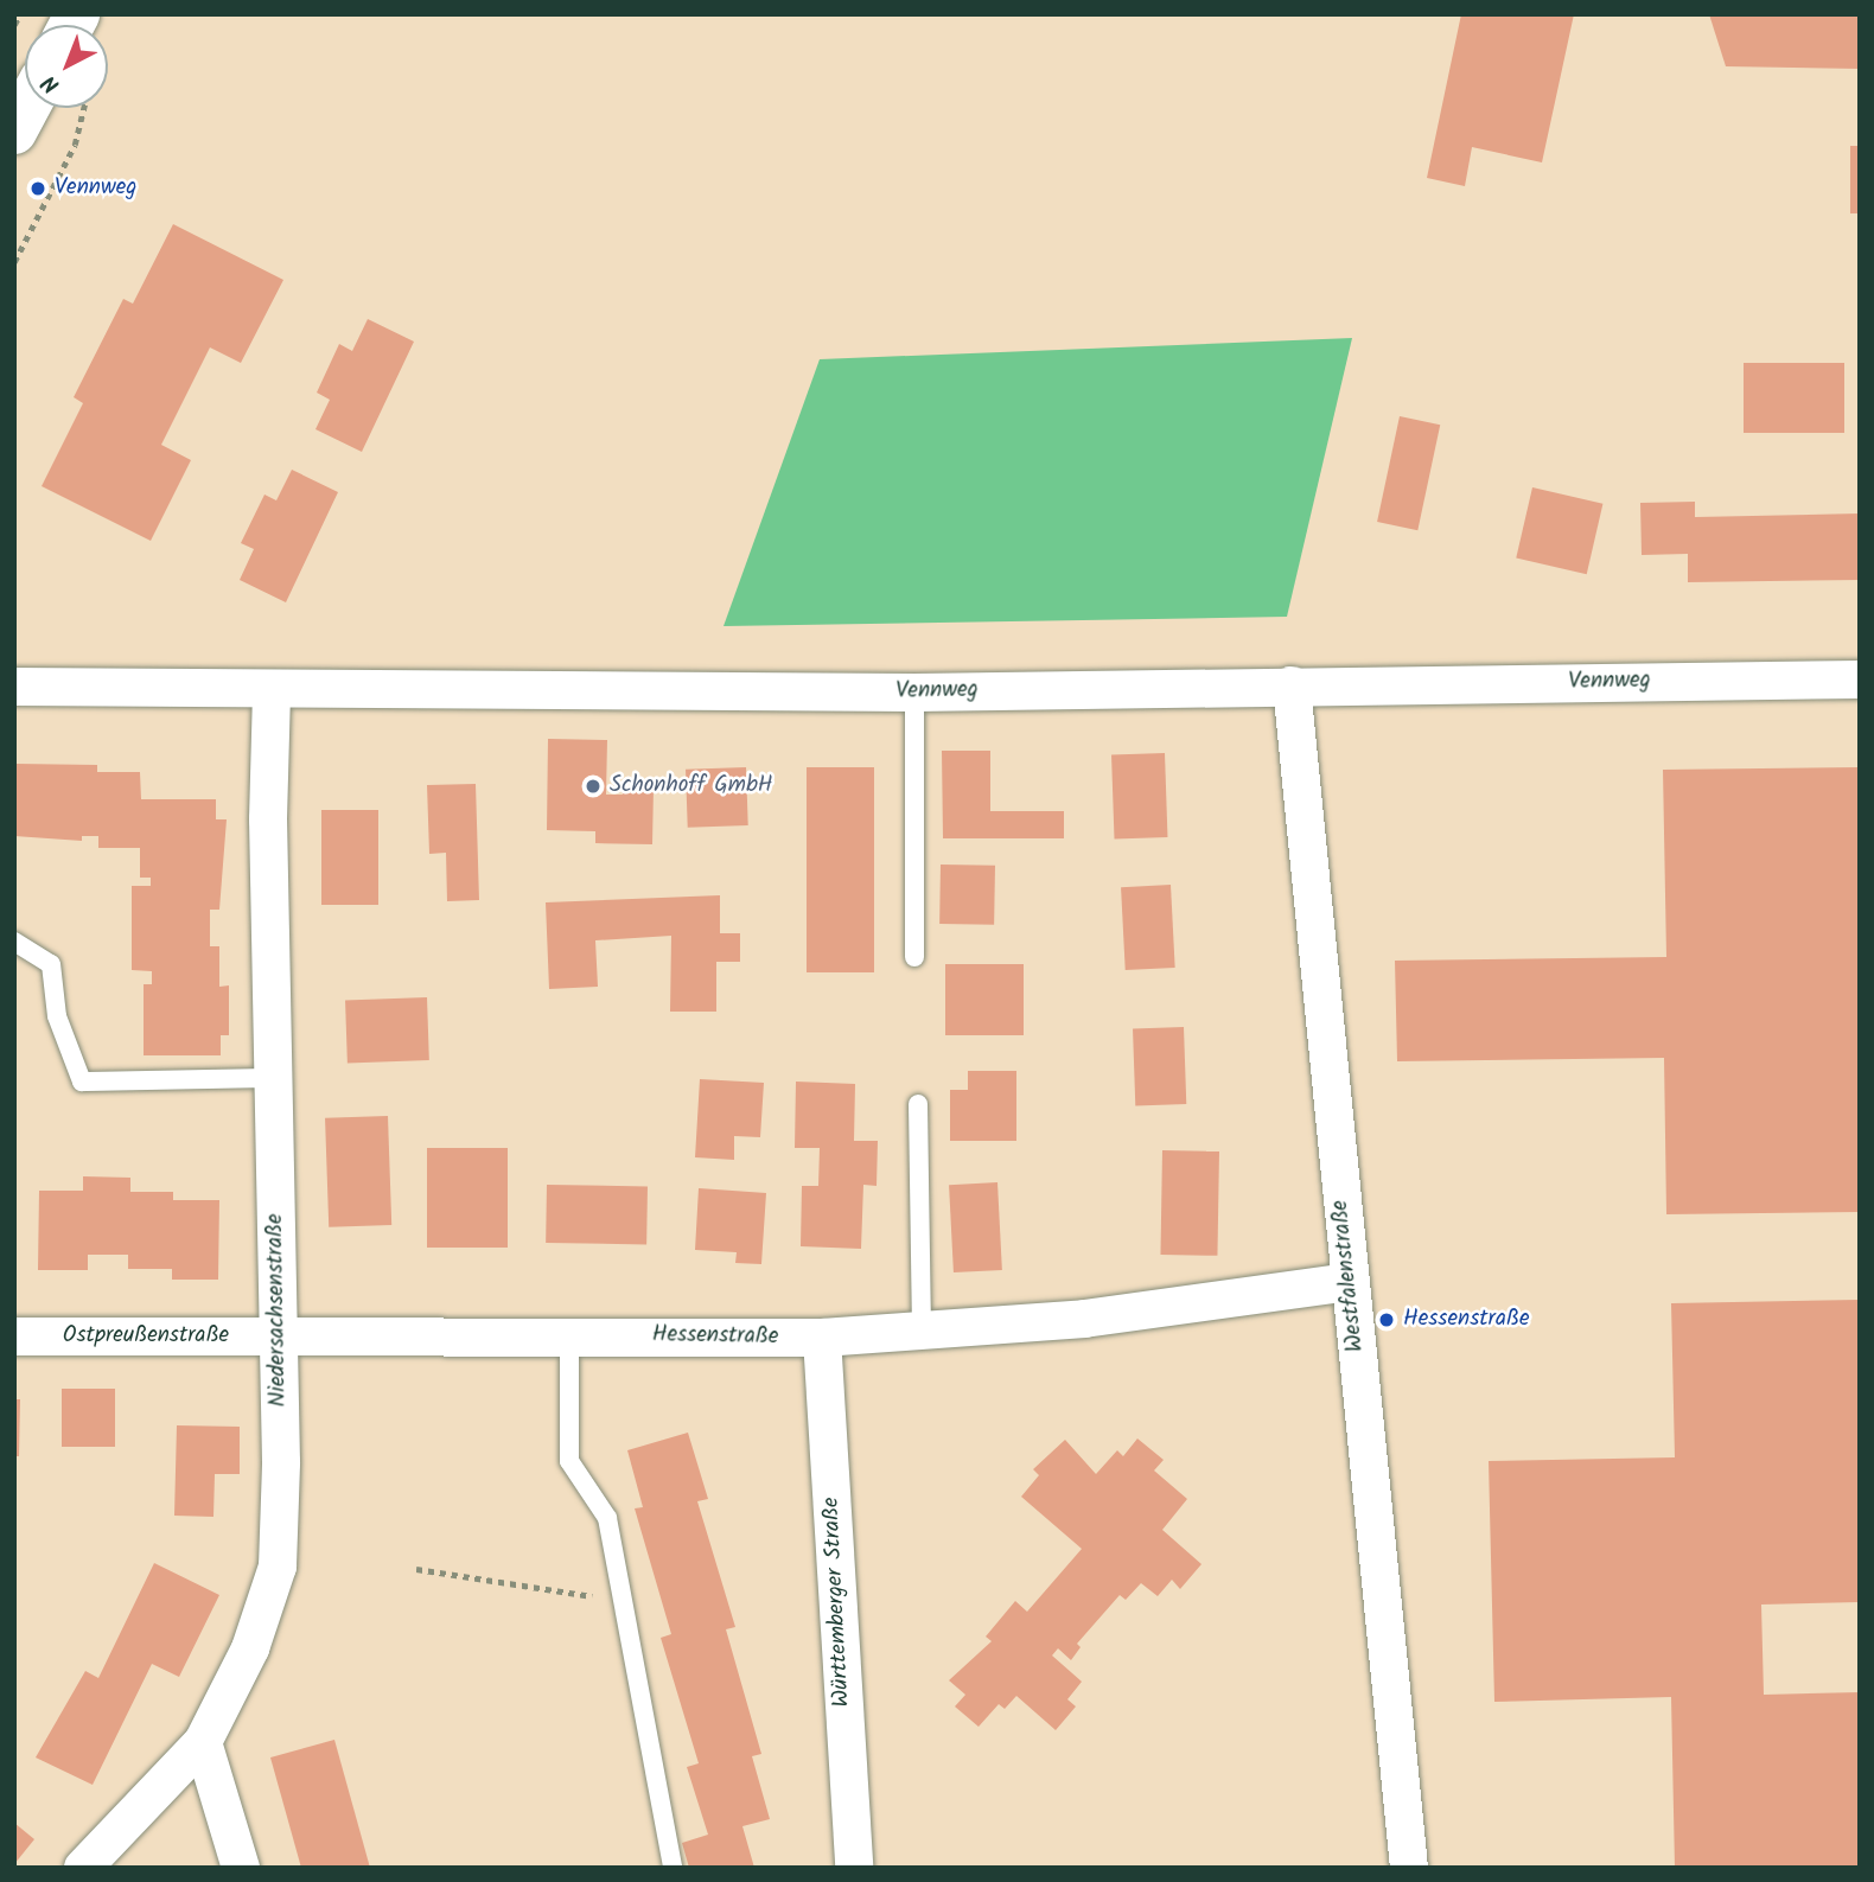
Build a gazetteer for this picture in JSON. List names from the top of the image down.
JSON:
{
  "streets": {
    "street": [
      "Vennweg",
      "Westfalenstraße",
      "Niedersachsenstraße",
      "Ostpreußenstraße",
      "Hessenstraße",
      "Württemberger Straße"
    ]
  },
  "crossings": [
    ["Vennweg", "Westfalenstraße"],
    ["Vennweg", "Niedersachsenstraße"],
    ["Westfalenstraße", "Hessenstraße"],
    ["Niedersachsenstraße", "Ostpreußenstraße"],
    ["Niedersachsenstraße", "Hessenstraße"],
    ["Ostpreußenstraße", "Hessenstraße"],
    ["Hessenstraße", "Württemberger Straße"]
  ],
  "places": ["Vennweg", "Schonhoff GmbH", "Hessenstraße"],
  "north": "bottom left"
}
